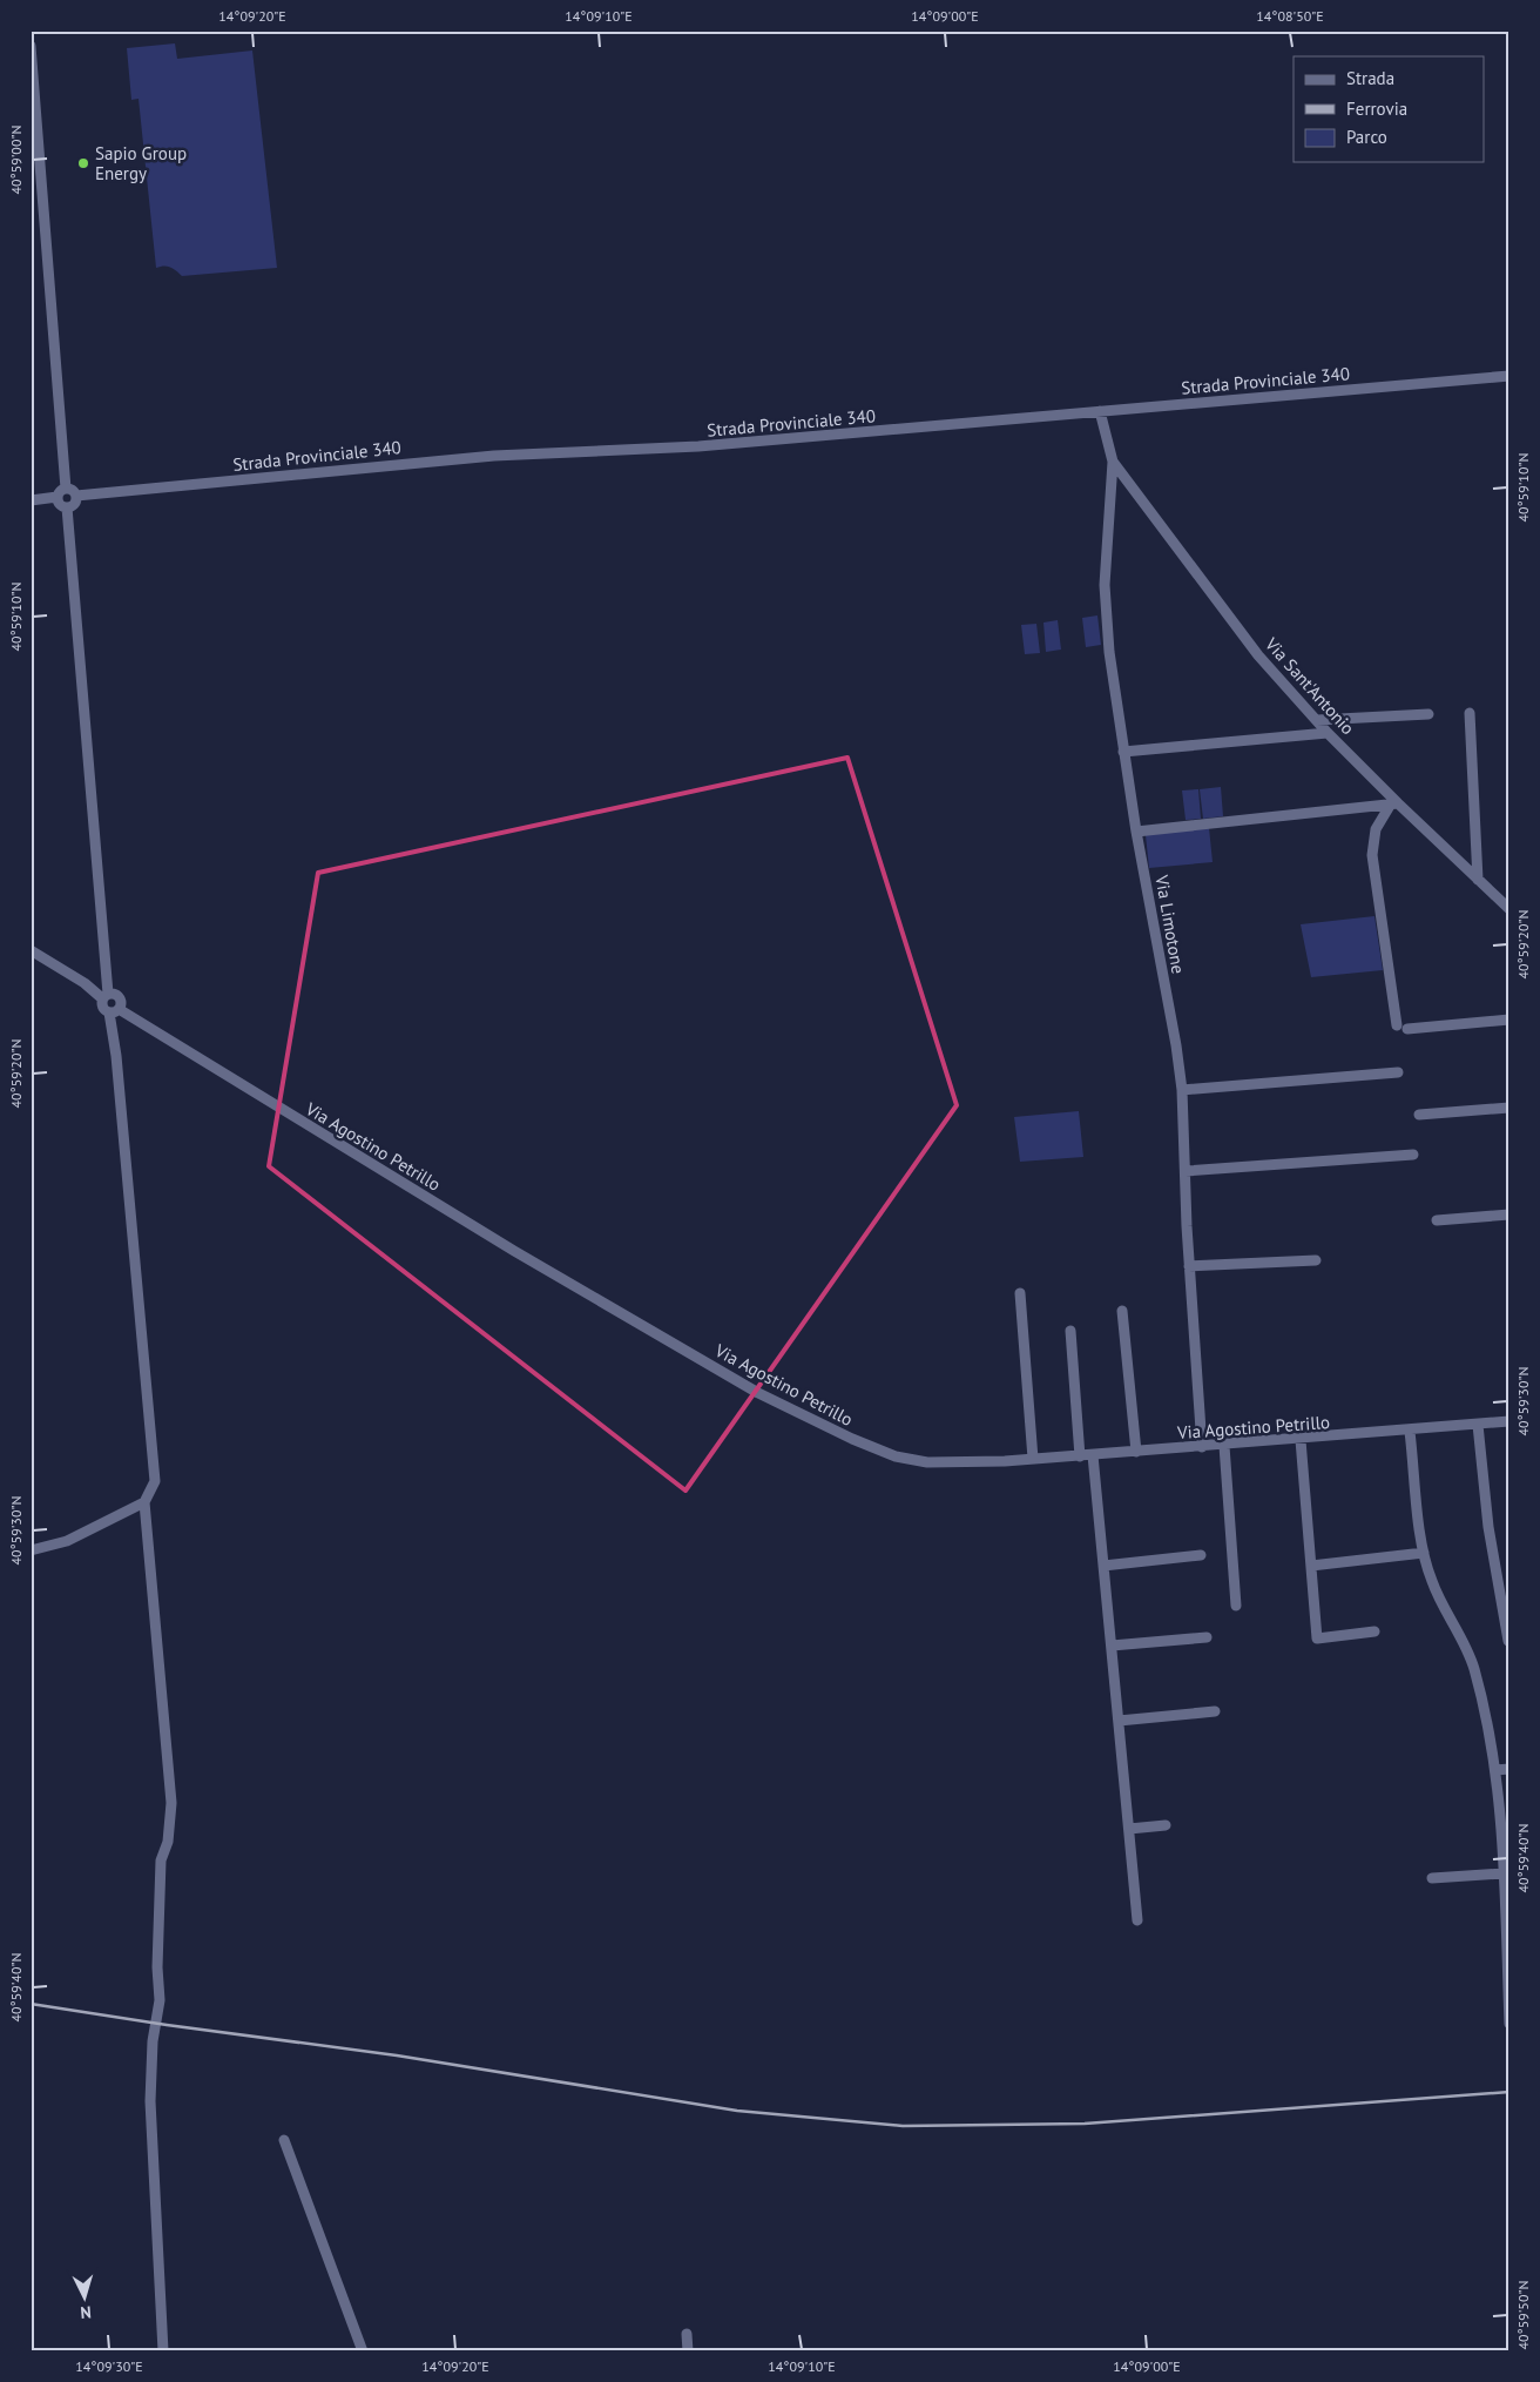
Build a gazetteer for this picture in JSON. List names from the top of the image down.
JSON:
{
  "streets": {
    "street": [
      "Strada Provinciale 340",
      "Via Sant'Antonio",
      "Via Limotone",
      "Via Agostino Petrillo"
    ]
  },
  "crossings": [
    ["Strada Provinciale 340", "Via Limotone"],
    ["Via Sant'Antonio", "Via Limotone"],
    ["Via Limotone", "Via Agostino Petrillo"]
  ],
  "places": ["Sapio Group Energy"],
  "legend": ["Strada", "Ferrovia", "Parco"],
  "north": "bottom",
  "coordinates": [
    "14°09'20\"E",
    "14°09'10\"E",
    "14°09'00\"E",
    "14°08'50\"E",
    "40°59'00\"N",
    "40°59'10\"N",
    "40°59'20\"N",
    "40°59'30\"N",
    "40°59'40\"N",
    "40°59'50\"N",
    "14°09'30\"E"
  ]
}
